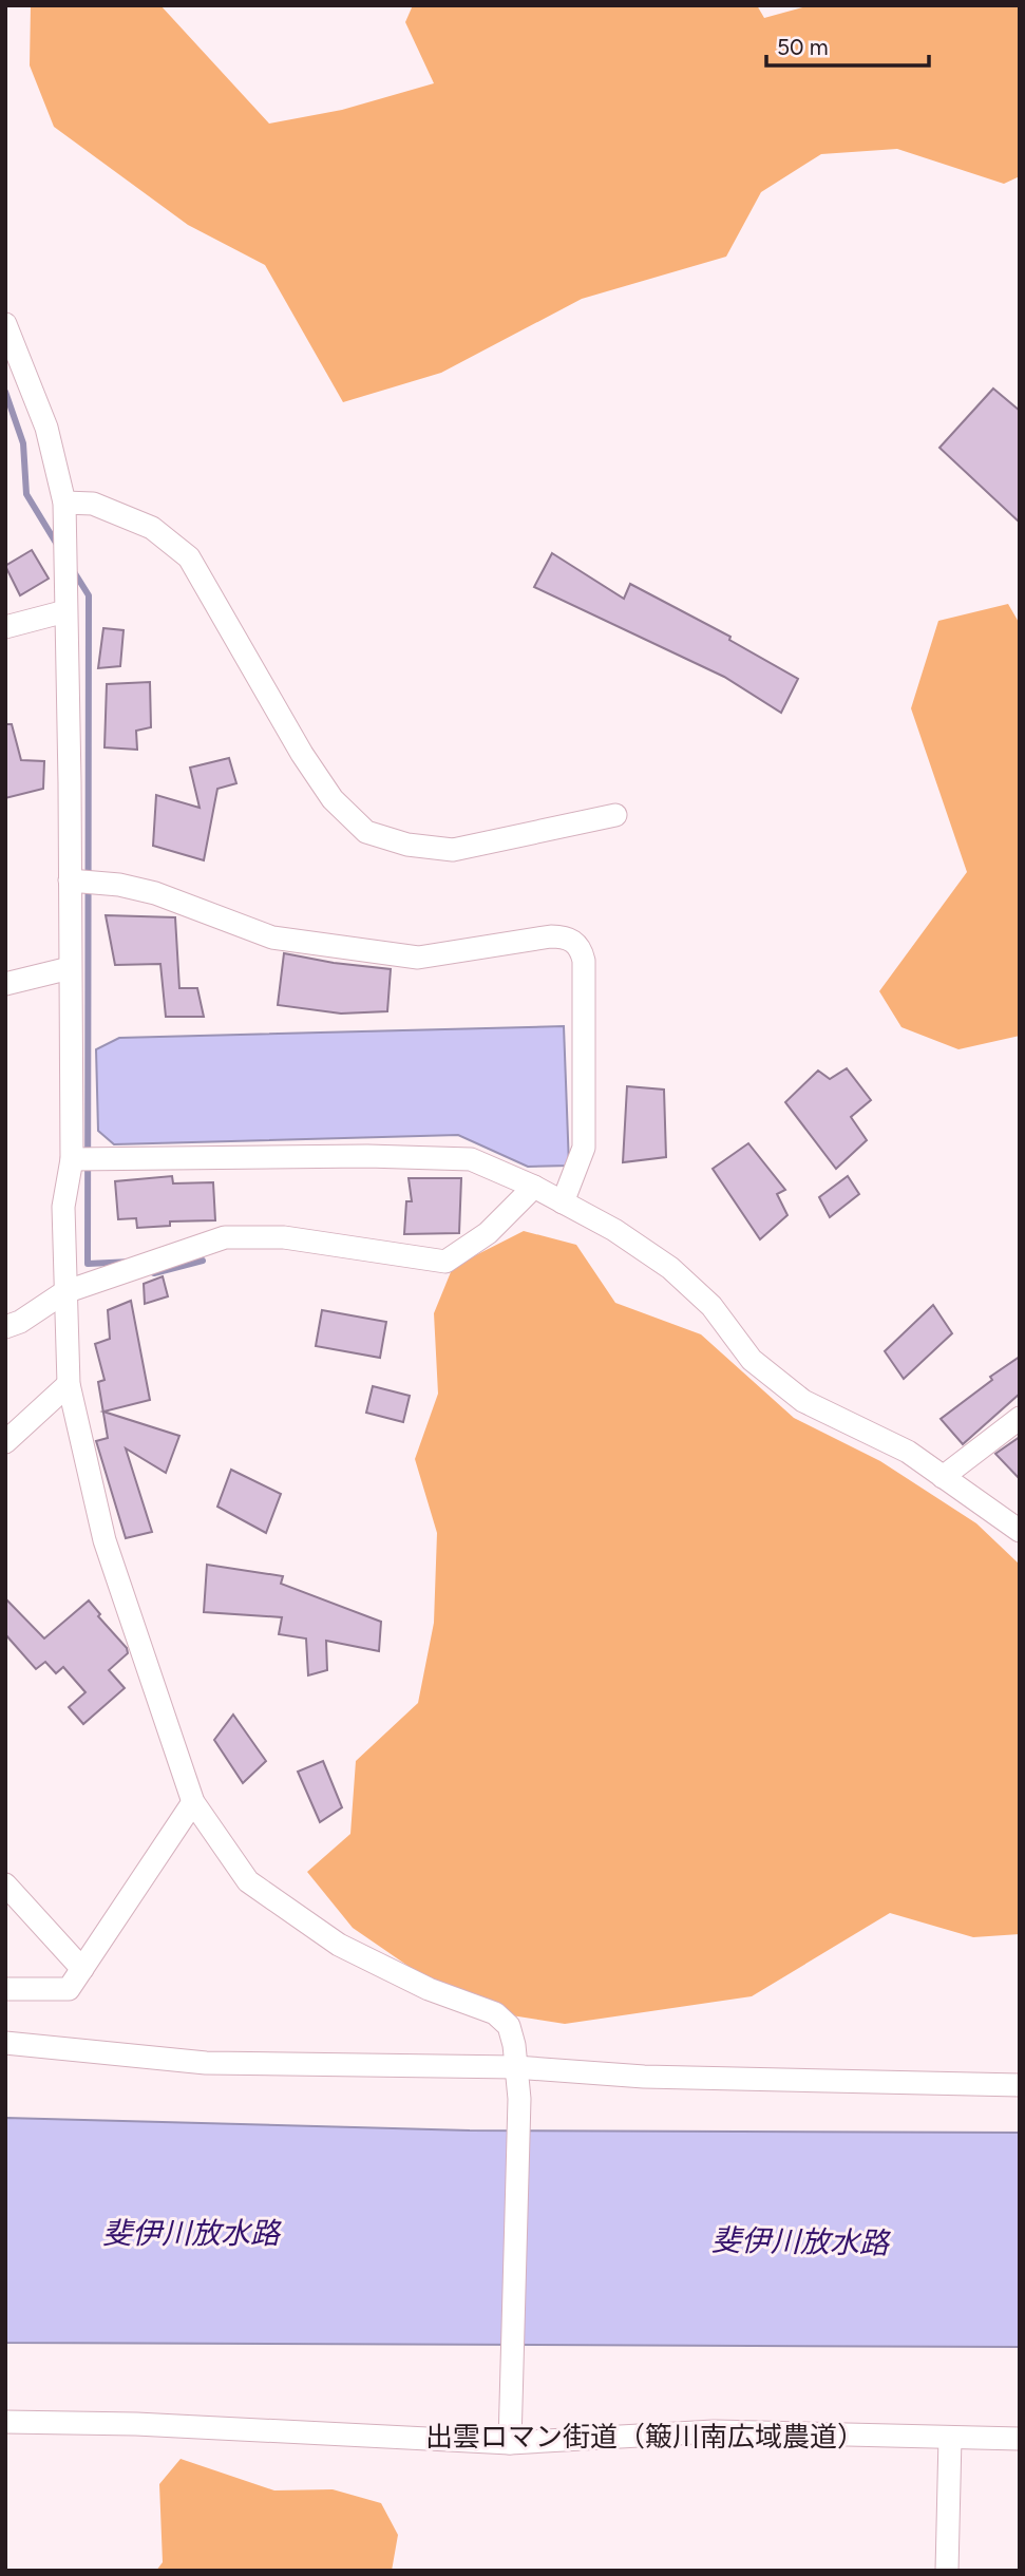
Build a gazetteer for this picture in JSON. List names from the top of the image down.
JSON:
{
  "streets": {
    "street": ["出雲ロマン街道（簸川南広域農道）"]
  },
  "water": ["斐伊川放水路"],
  "scale_bar": "50 m"
}
